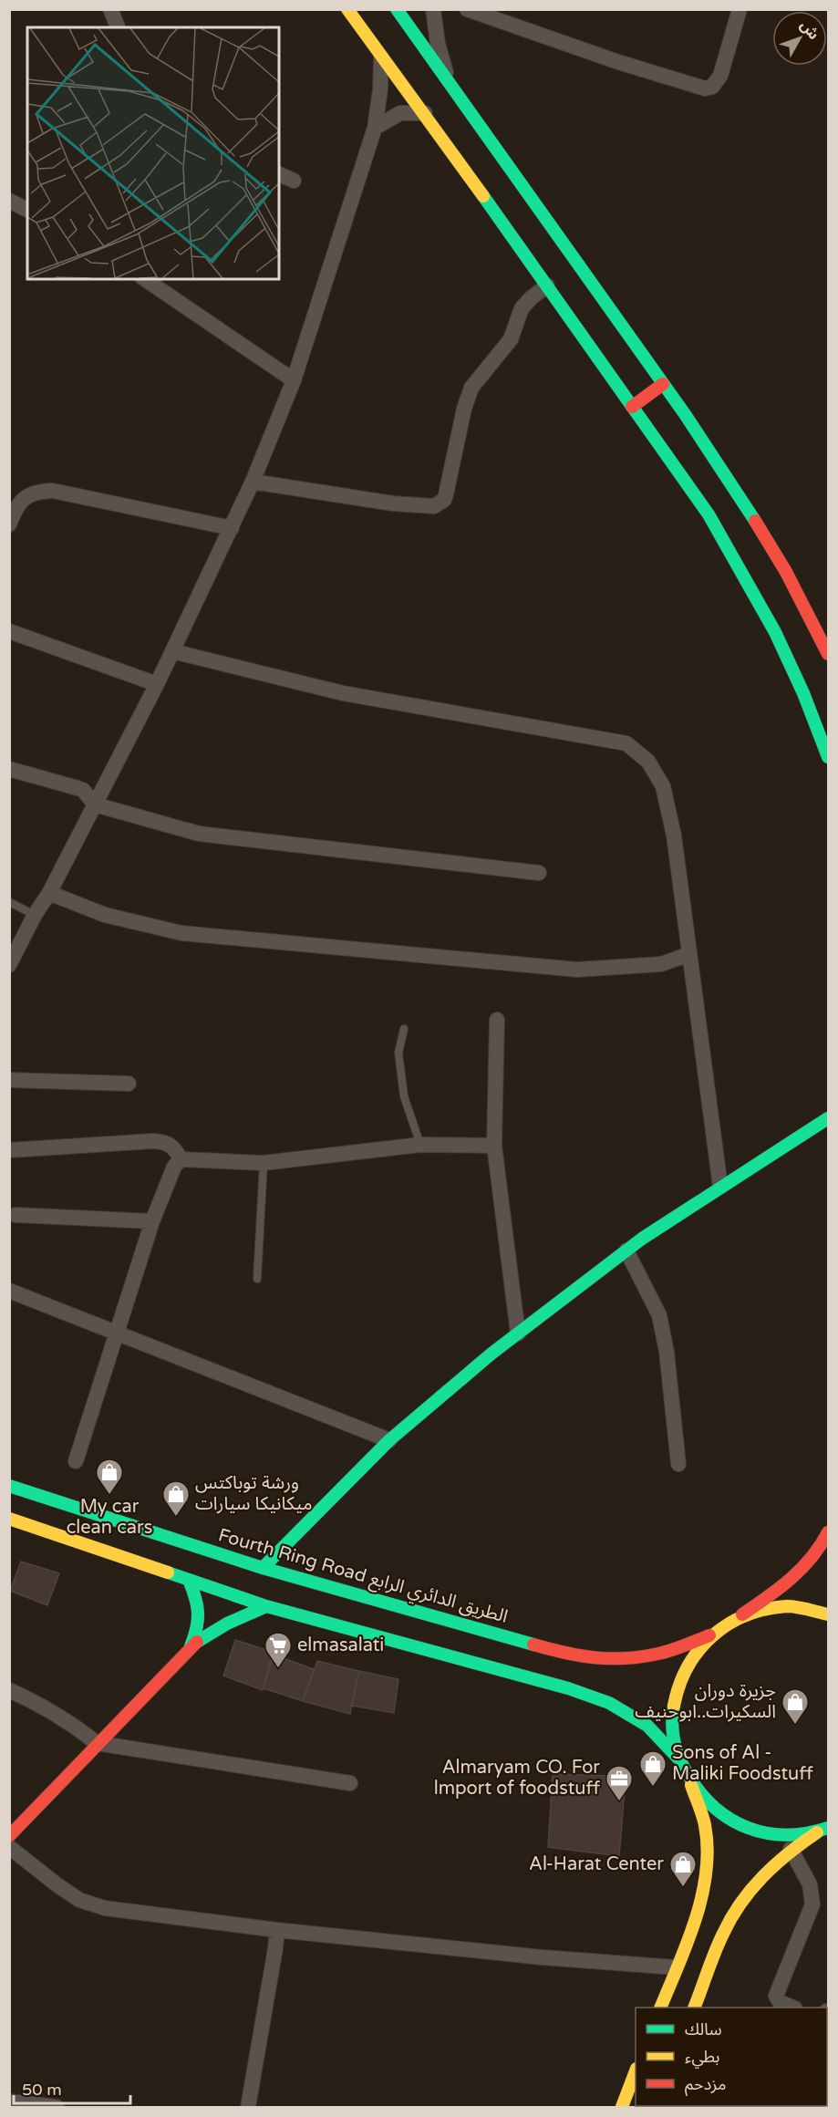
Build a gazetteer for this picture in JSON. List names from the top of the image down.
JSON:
{
  "streets": {
    "main road": ["Fourth Ring Road الطريق الدائري الرابع"]
  },
  "places": {
    "shop": [
      "My car clean cars",
      "ورشة توباكتس ميكانيكا سيارات",
      "جزيرة دوران السكيرات..ابوحنيف",
      "Sons of Al - Maliki Foodstuff",
      "Al-Harat Center"
    ],
    "supermarket": ["elmasalati"],
    "office": ["Almaryam CO. For lmport of foodstuff"]
  },
  "legend": ["سالك", "بطيء", "مزدحم"],
  "scale_bar": "50 m",
  "north": "top right"
}
